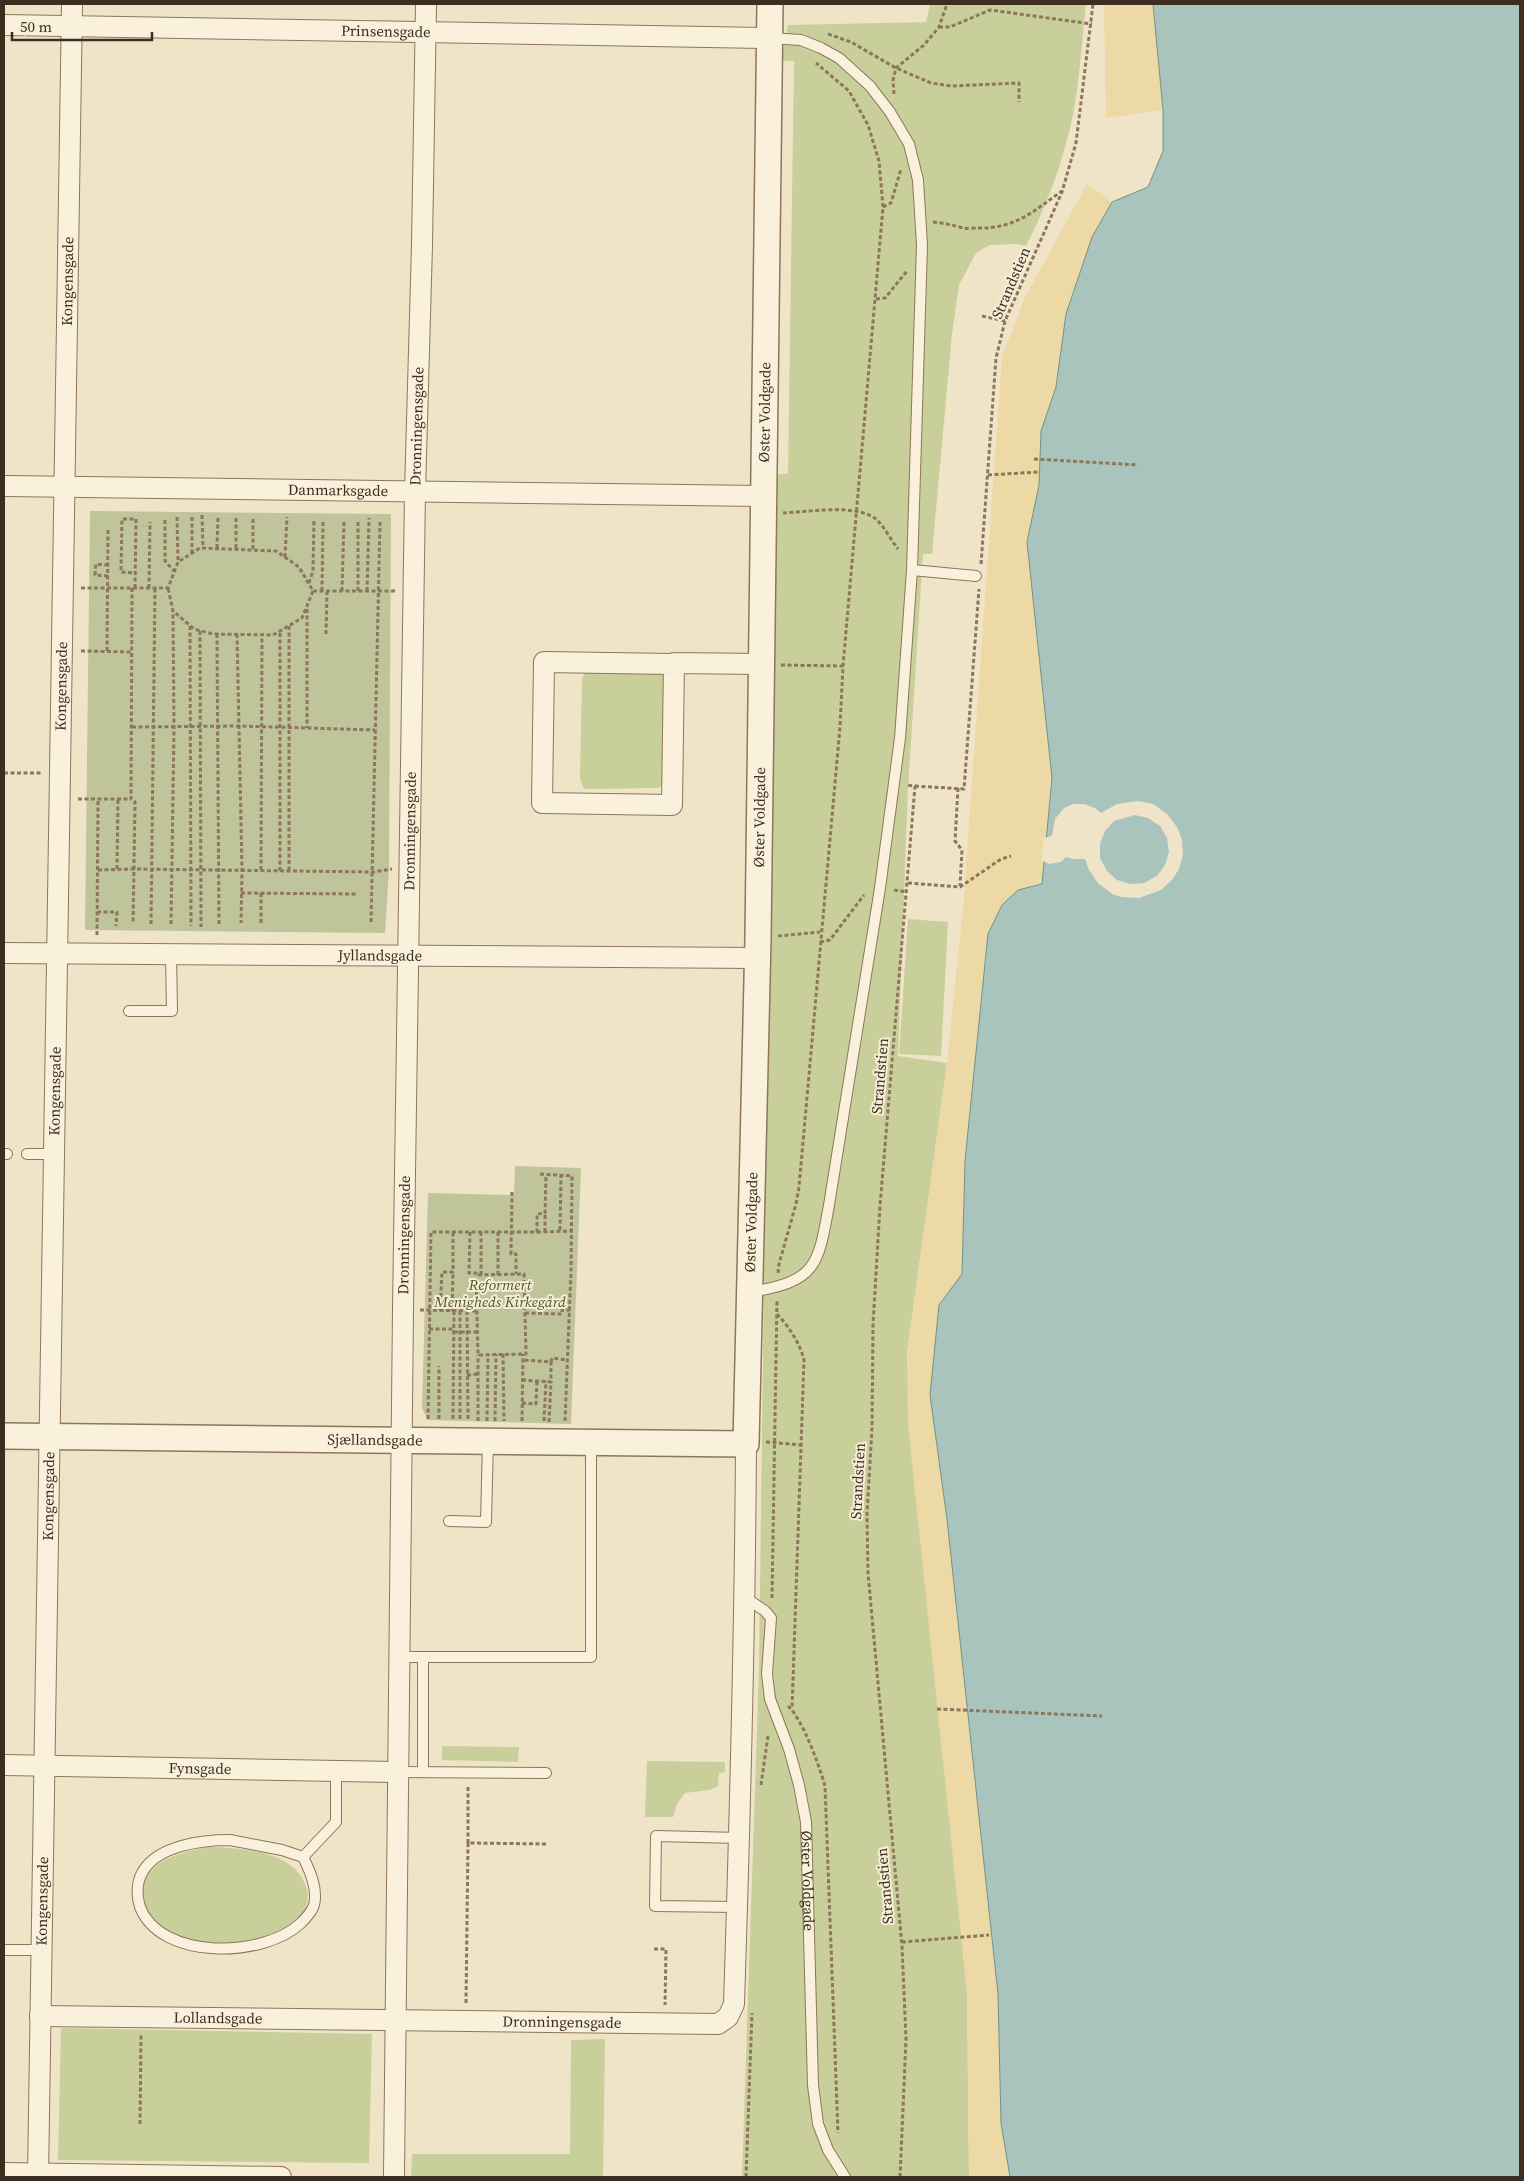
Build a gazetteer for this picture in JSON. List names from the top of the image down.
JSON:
{
  "streets": {
    "street": [
      "Prinsensgade",
      "Kongensgade",
      "Øster Voldgade",
      "Dronningensgade",
      "Danmarksgade",
      "Jyllandsgade",
      "Sjællandsgade",
      "Fynsgade",
      "Lollandsgade"
    ],
    "path": ["Strandstien"]
  },
  "crossings": [
    ["Prinsensgade", "Kongensgade"],
    ["Prinsensgade", "Øster Voldgade"],
    ["Prinsensgade", "Dronningensgade"],
    ["Kongensgade", "Danmarksgade"],
    ["Kongensgade", "Jyllandsgade"],
    ["Kongensgade", "Sjællandsgade"],
    ["Kongensgade", "Fynsgade"],
    ["Kongensgade", "Lollandsgade"],
    ["Øster Voldgade", "Dronningensgade"],
    ["Øster Voldgade", "Danmarksgade"],
    ["Øster Voldgade", "Jyllandsgade"],
    ["Øster Voldgade", "Sjællandsgade"],
    ["Dronningensgade", "Danmarksgade"],
    ["Dronningensgade", "Jyllandsgade"],
    ["Dronningensgade", "Sjællandsgade"],
    ["Dronningensgade", "Fynsgade"],
    ["Dronningensgade", "Lollandsgade"]
  ],
  "parks": ["Reformert Menigheds Kirkegård"],
  "scale_bar": "50 m"
}
